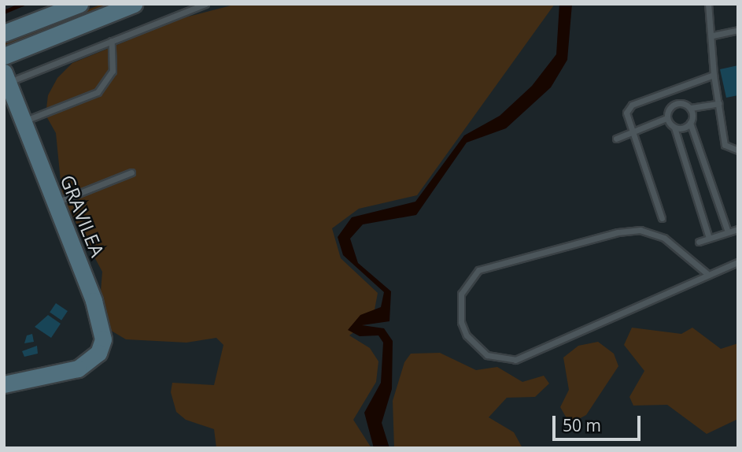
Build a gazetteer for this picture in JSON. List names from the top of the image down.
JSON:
{
  "streets": {
    "street": ["GRAVILEA"]
  },
  "scale_bar": "50 m"
}
